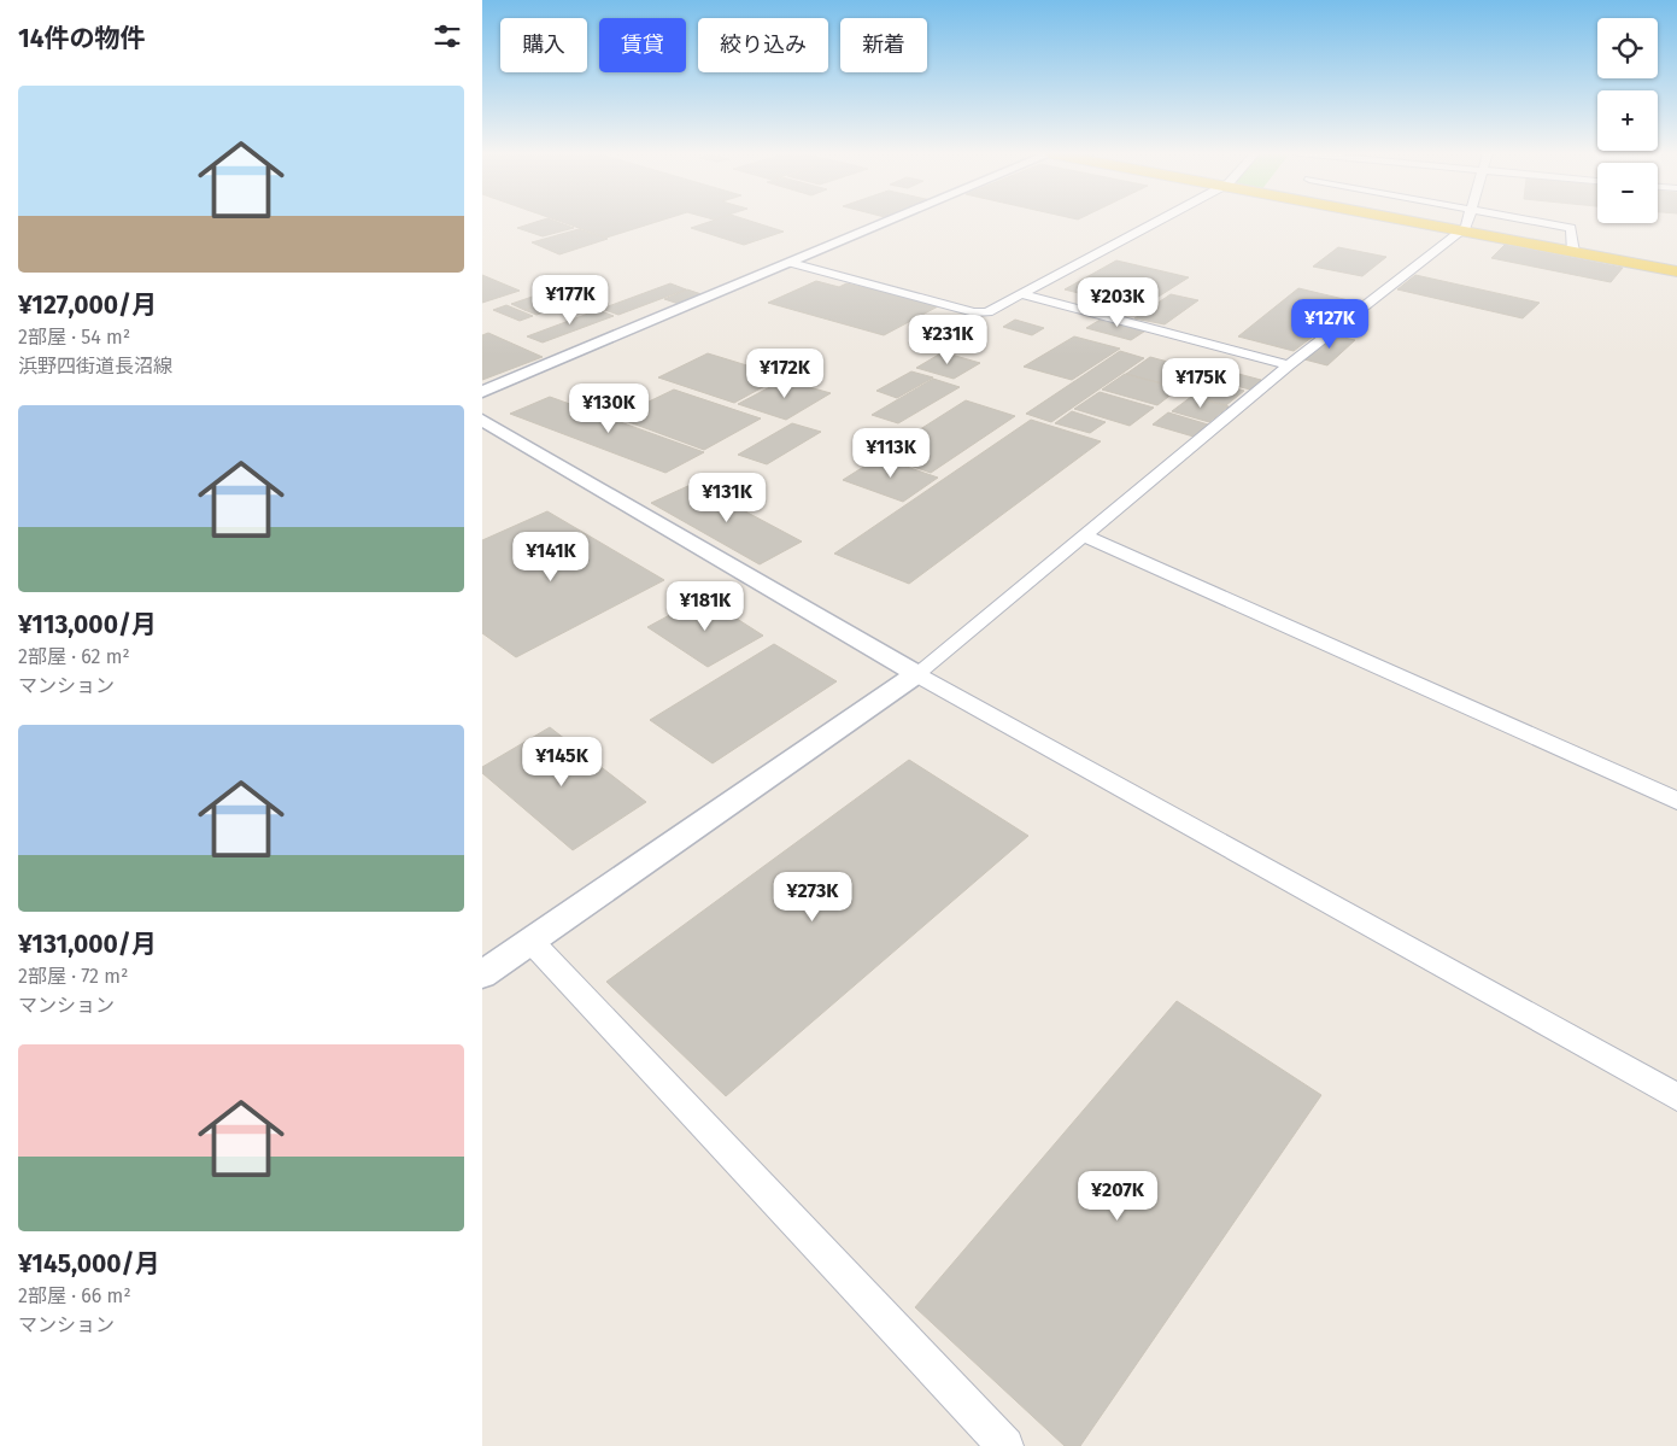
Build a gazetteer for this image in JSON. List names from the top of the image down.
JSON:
{
  "page": {
    "heading": "14件の物件",
    "map_buttons": ["+", "−"],
    "chip": [
      "購入",
      "賃貸",
      "絞り込み",
      "新着"
    ],
    "list": [
      {
        "name": "¥127,000/月",
        "note": "2部屋 · 54 m² · 浜野四街道長沼線"
      },
      {
        "name": "¥113,000/月",
        "note": "2部屋 · 62 m² · マンション"
      },
      {
        "name": "¥131,000/月",
        "note": "2部屋 · 72 m² · マンション"
      },
      {
        "name": "¥145,000/月",
        "note": "2部屋 · 66 m² · マンション"
      }
    ],
    "price": [
      "¥177K",
      "¥203K",
      "¥127K",
      "¥231K",
      "¥172K",
      "¥175K",
      "¥130K",
      "¥113K",
      "¥131K",
      "¥141K",
      "¥181K",
      "¥145K",
      "¥273K",
      "¥207K"
    ]
  }
}
